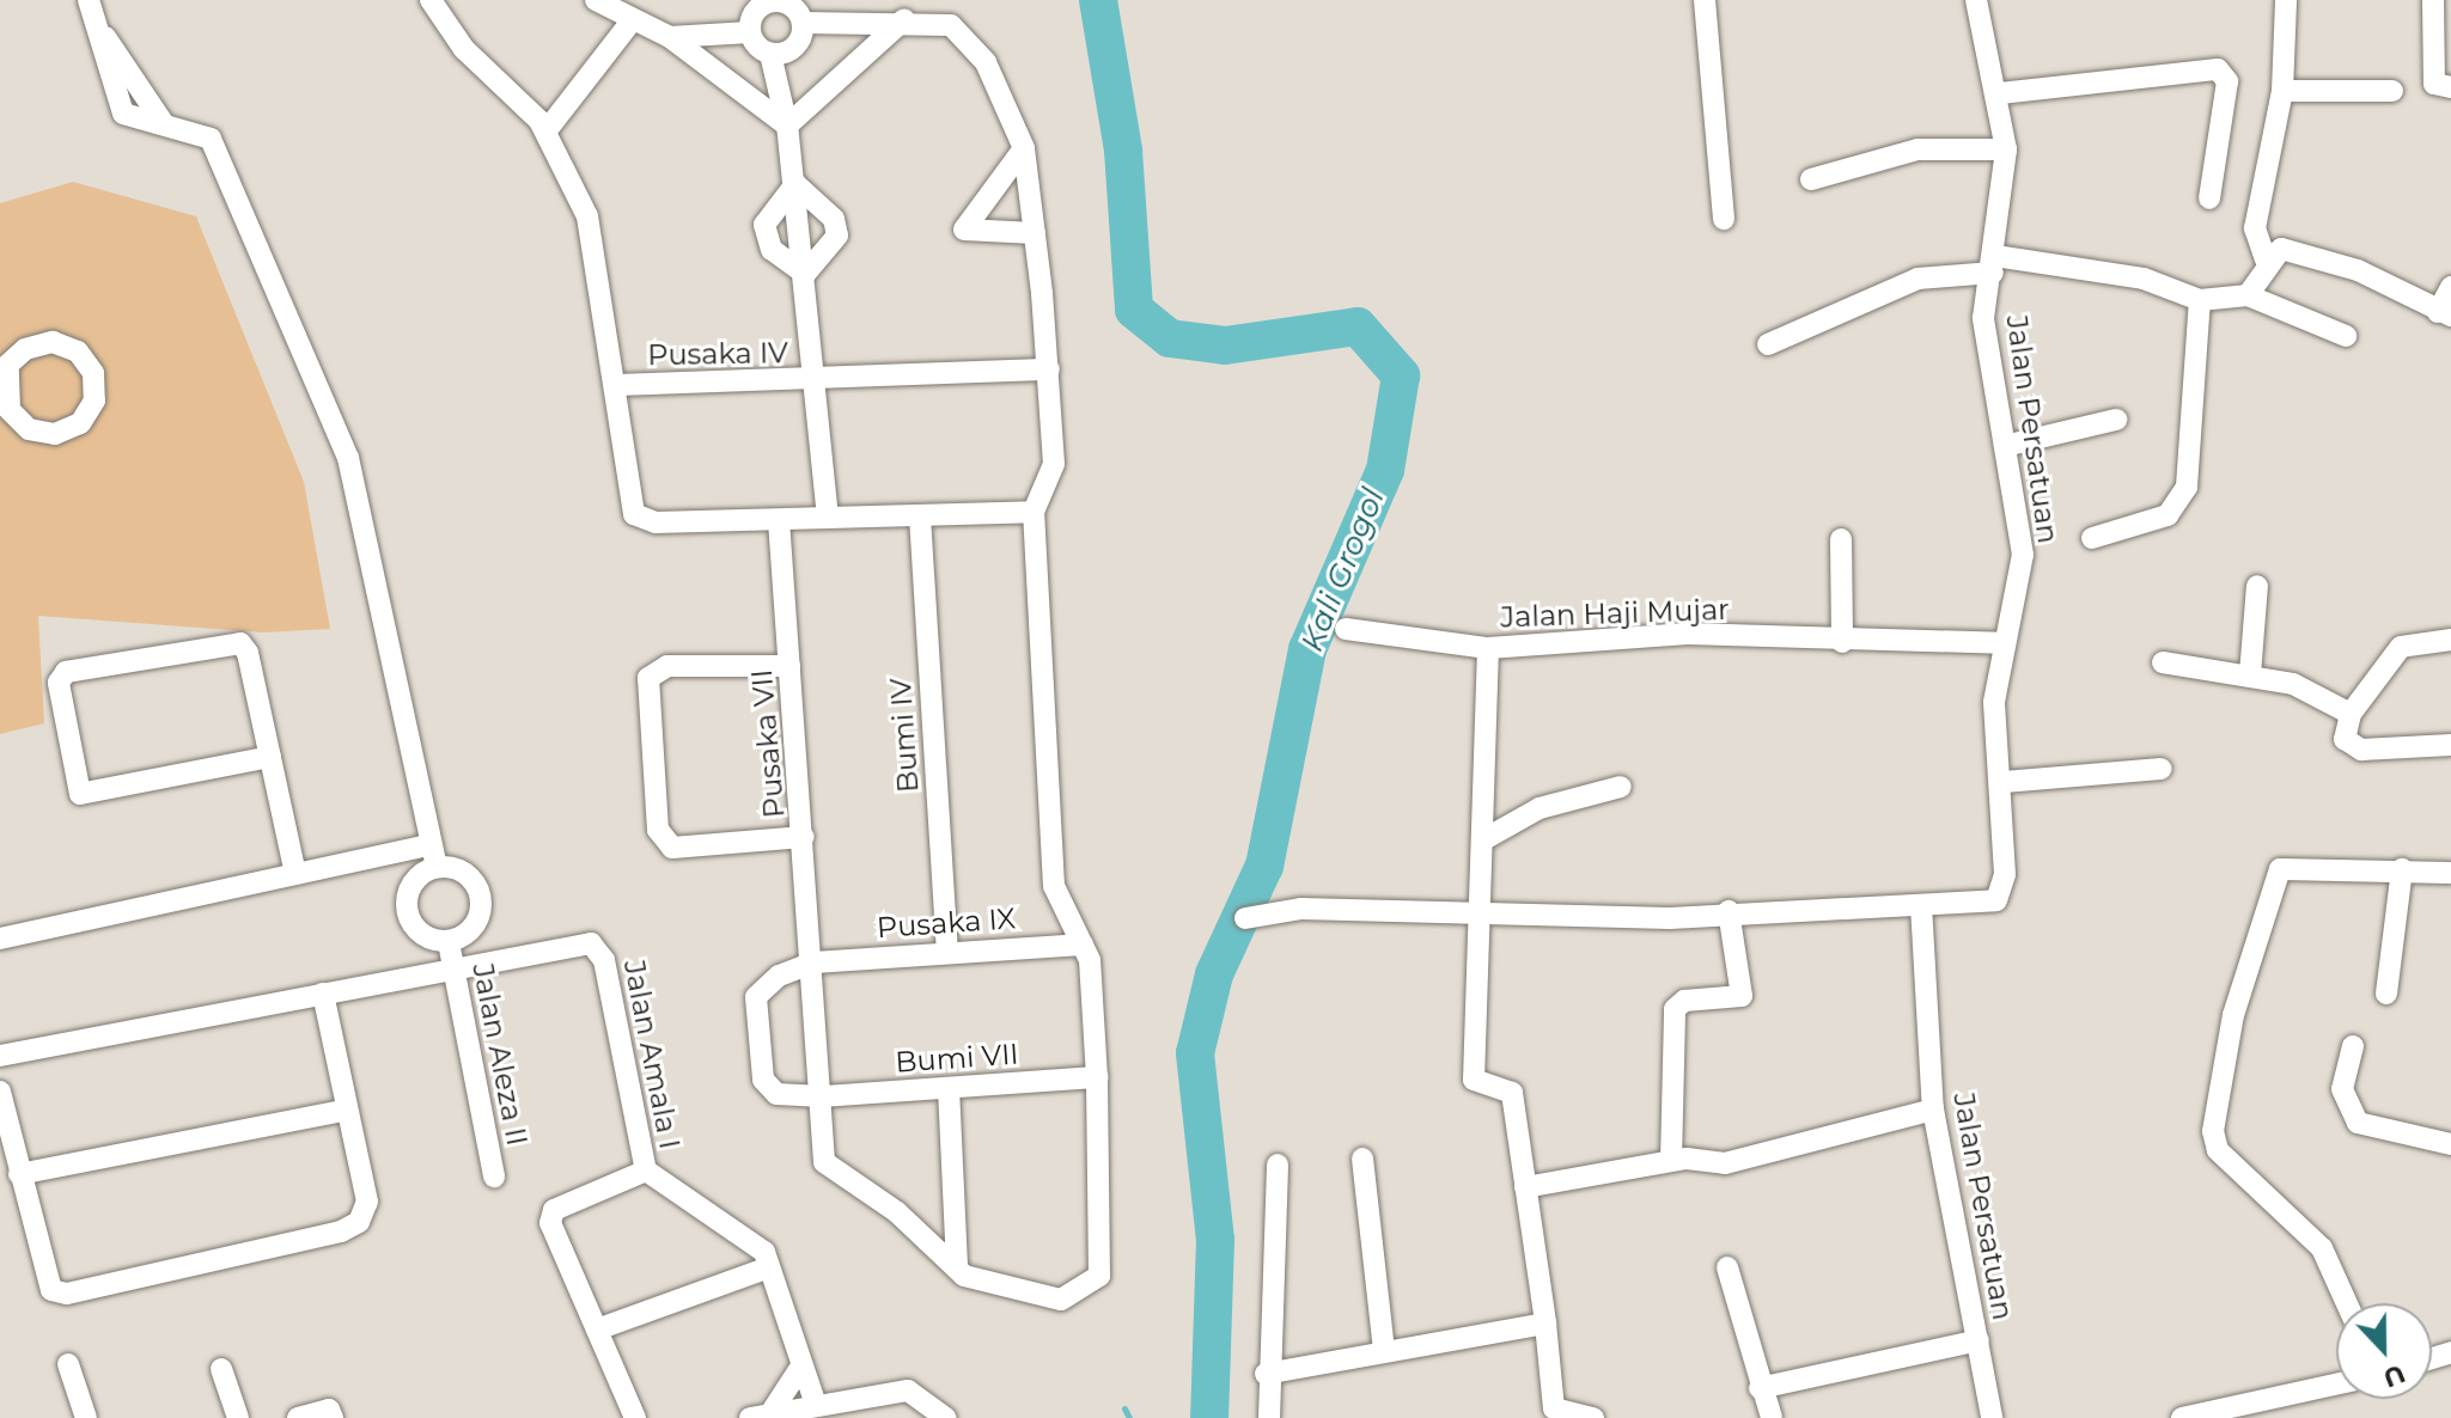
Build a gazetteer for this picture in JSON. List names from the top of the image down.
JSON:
{
  "streets": {
    "street": [
      "Pusaka IV",
      "Jalan Persatuan",
      "Jalan Haji Mujar",
      "Bumi IV",
      "Pusaka VII",
      "Pusaka IX",
      "Jalan Aleza II",
      "Jalan Amala I",
      "Bumi VII"
    ]
  },
  "crossings": [
    ["Jalan Persatuan", "Jalan Haji Mujar"],
    ["Bumi IV", "Pusaka IX"],
    ["Pusaka VII", "Pusaka IX"],
    ["Pusaka VII", "Bumi VII"],
    ["Pusaka IX", "Bumi VII"],
    ["Jalan Aleza II", "Jalan Amala I"]
  ],
  "water": ["Kali Grogol"],
  "north": "bottom"
}
